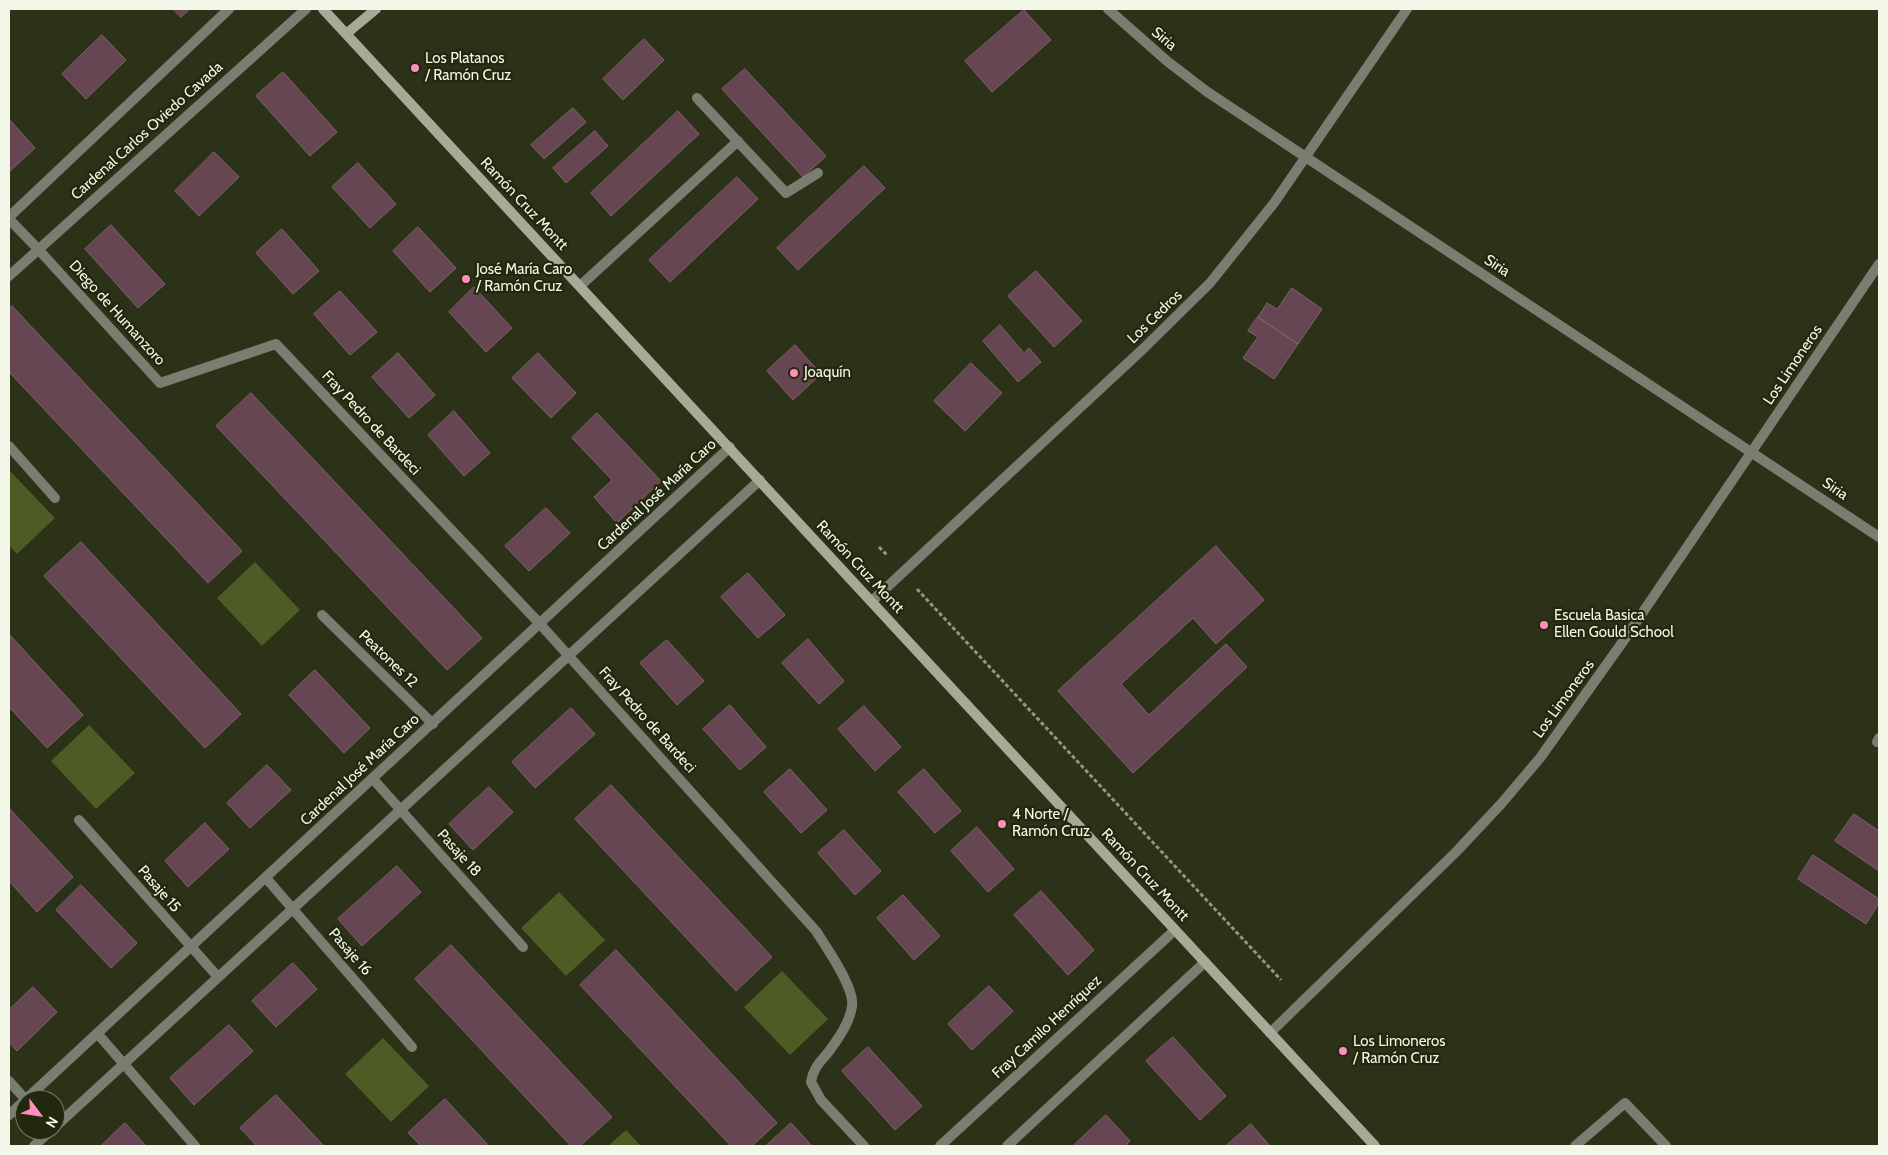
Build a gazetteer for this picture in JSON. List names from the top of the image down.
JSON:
{
  "streets": {
    "street": [
      "Siria",
      "Cardenal Carlos Oviedo Cavada",
      "Ramón Cruz Montt",
      "Diego de Humanzoro",
      "Los Cedros",
      "Los Limoneros",
      "Fray Pedro de Bardeci",
      "Cardenal José María Caro",
      "Peatones 12",
      "Pasaje 18",
      "Pasaje 15",
      "Pasaje 16",
      "Fray Camilo Henríquez"
    ]
  },
  "crossings": [
    ["Siria", "Los Cedros"],
    ["Siria", "Los Limoneros"],
    ["Cardenal Carlos Oviedo Cavada", "Diego de Humanzoro"],
    ["Ramón Cruz Montt", "Los Cedros"],
    ["Ramón Cruz Montt", "Los Limoneros"],
    ["Ramón Cruz Montt", "Cardenal José María Caro"],
    ["Ramón Cruz Montt", "Fray Camilo Henríquez"],
    ["Diego de Humanzoro", "Fray Pedro de Bardeci"],
    ["Fray Pedro de Bardeci", "Cardenal José María Caro"],
    ["Cardenal José María Caro", "Peatones 12"],
    ["Cardenal José María Caro", "Pasaje 18"],
    ["Cardenal José María Caro", "Pasaje 15"],
    ["Cardenal José María Caro", "Pasaje 16"]
  ],
  "places": [
    "Los Platanos / Ramón Cruz",
    "José María Caro / Ramón Cruz",
    "Joaquín",
    "Escuela Basica Ellen Gould School",
    "4 Norte / Ramón Cruz",
    "Los Limoneros / Ramón Cruz"
  ],
  "north": "bottom right"
}
